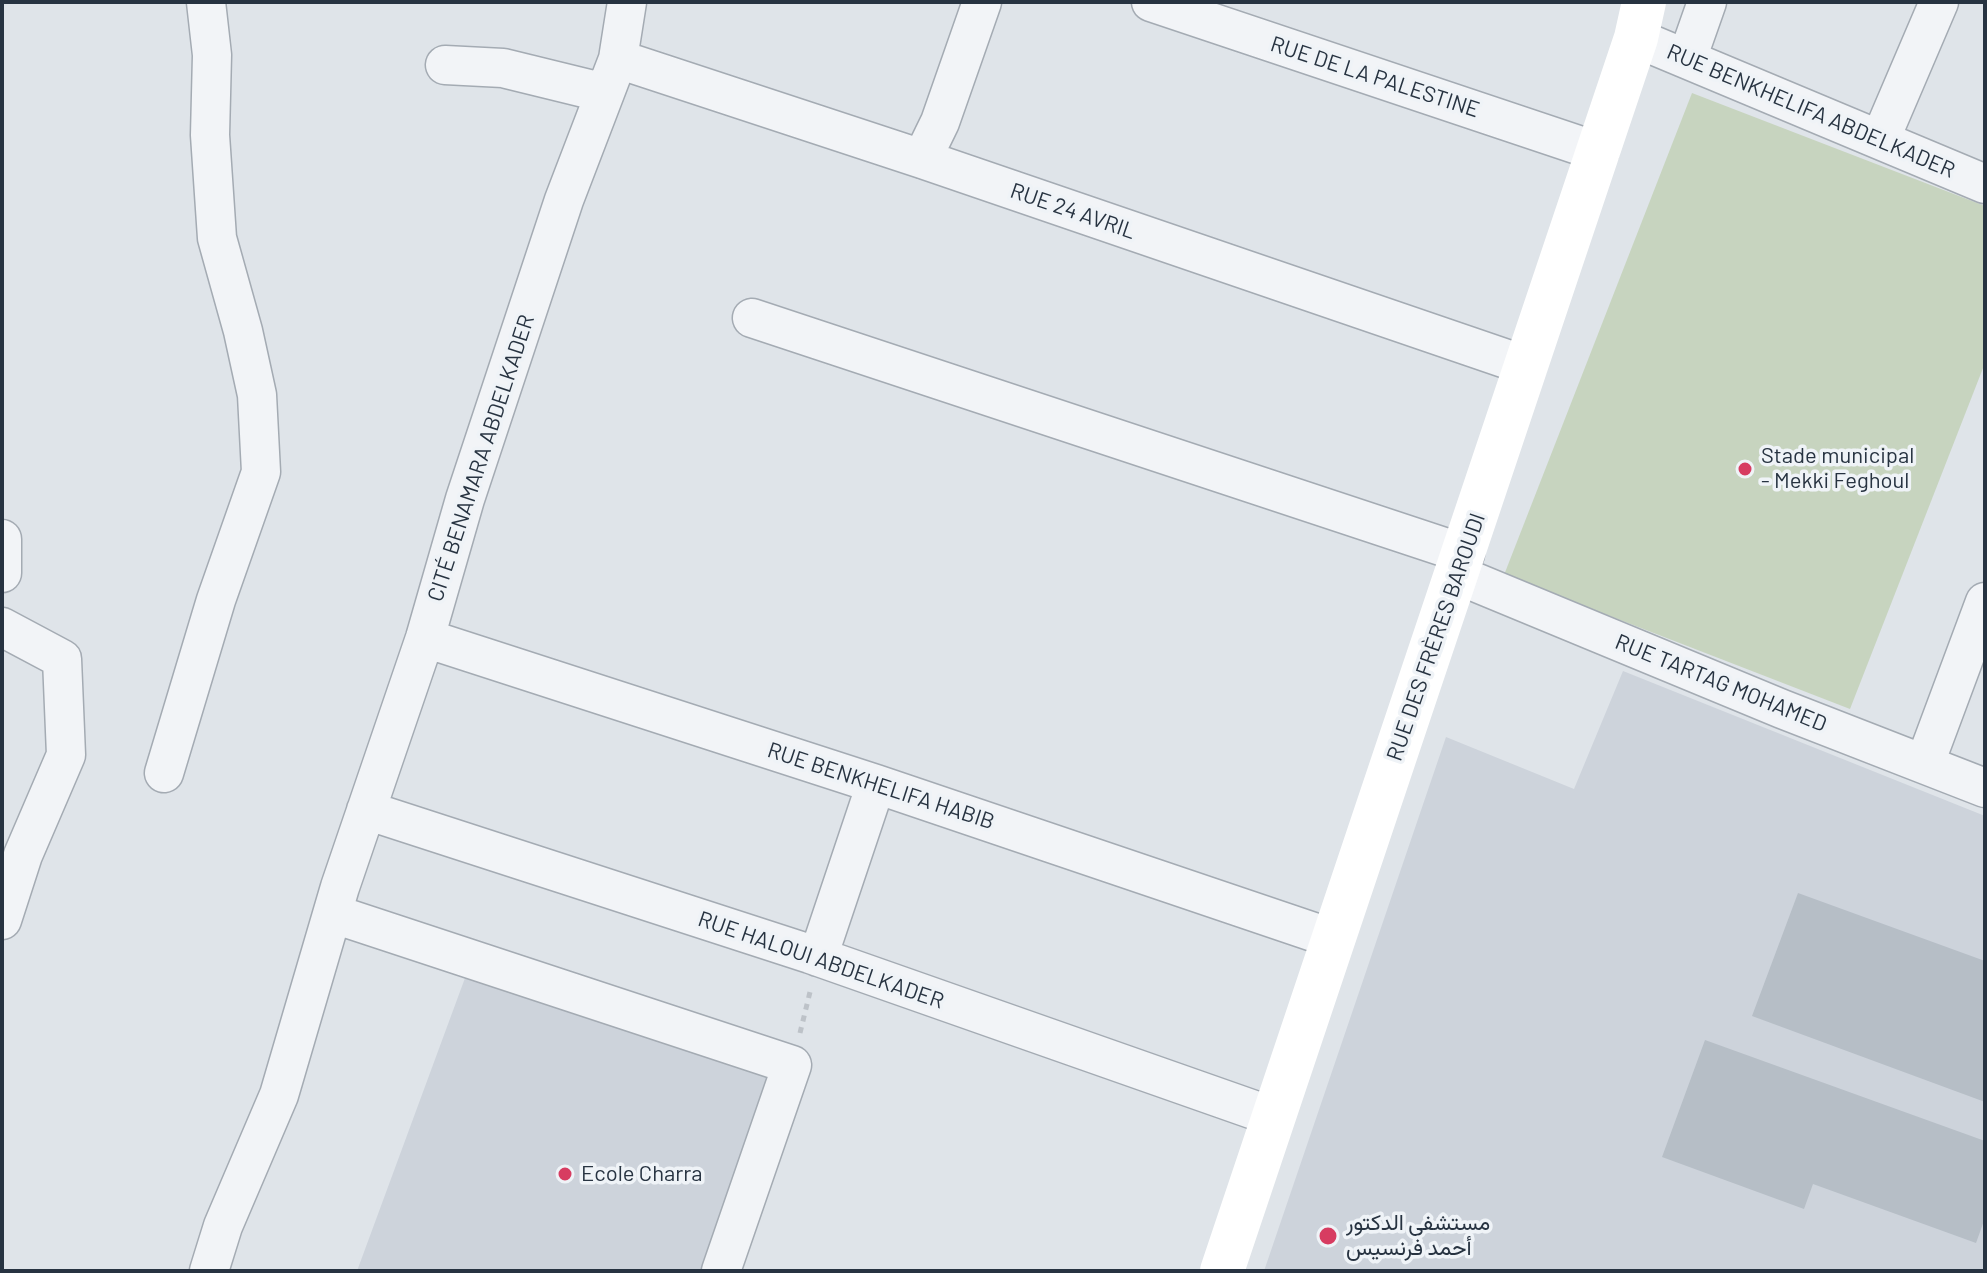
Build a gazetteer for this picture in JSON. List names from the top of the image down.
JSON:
{
  "streets": {
    "street": [
      "RUE DE LA PALESTINE",
      "RUE BENKHELIFA ABDELKADER",
      "RUE 24 AVRIL",
      "CITÉ BENAMARA ABDELKADER",
      "RUE DES FRÈRES BAROUDI",
      "RUE TARTAG MOHAMED",
      "RUE BENKHELIFA HABIB",
      "RUE HALOUI ABDELKADER"
    ]
  },
  "crossings": [
    ["RUE DE LA PALESTINE", "RUE DES FRÈRES BAROUDI"],
    ["RUE BENKHELIFA ABDELKADER", "RUE DES FRÈRES BAROUDI"],
    ["RUE 24 AVRIL", "CITÉ BENAMARA ABDELKADER"],
    ["RUE 24 AVRIL", "RUE DES FRÈRES BAROUDI"],
    ["CITÉ BENAMARA ABDELKADER", "RUE BENKHELIFA HABIB"],
    ["CITÉ BENAMARA ABDELKADER", "RUE HALOUI ABDELKADER"],
    ["RUE DES FRÈRES BAROUDI", "RUE TARTAG MOHAMED"],
    ["RUE DES FRÈRES BAROUDI", "RUE BENKHELIFA HABIB"],
    ["RUE DES FRÈRES BAROUDI", "RUE HALOUI ABDELKADER"]
  ],
  "places": ["Stade municipal - Mekki Feghoul", "Ecole Charra", "مستشفى الدكتور أحمد فرنسيس"]
}
